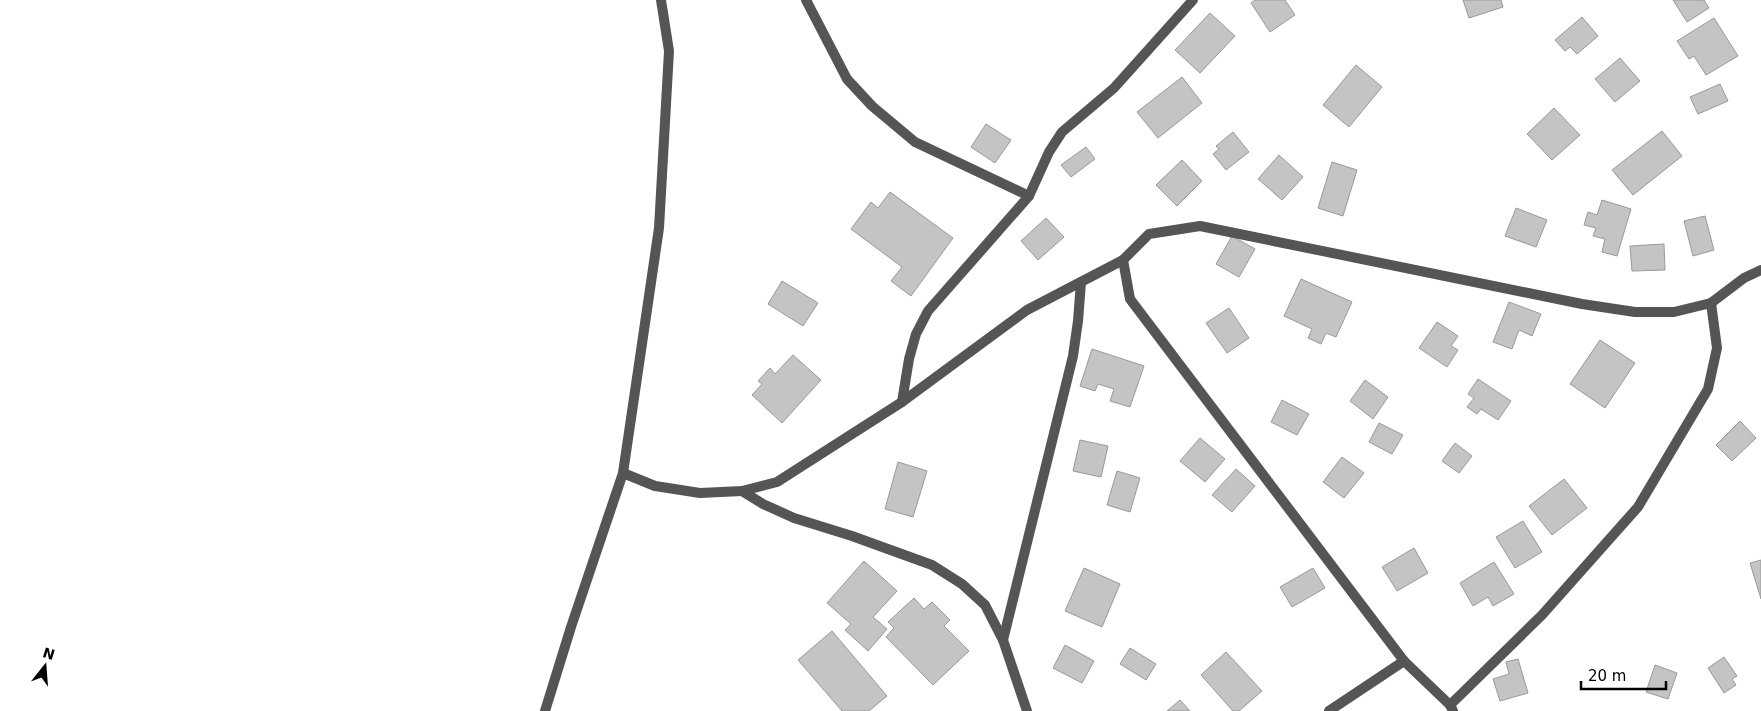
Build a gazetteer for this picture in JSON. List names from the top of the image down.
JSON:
{
  "scale_bar": "20 m",
  "north": "top"
}
